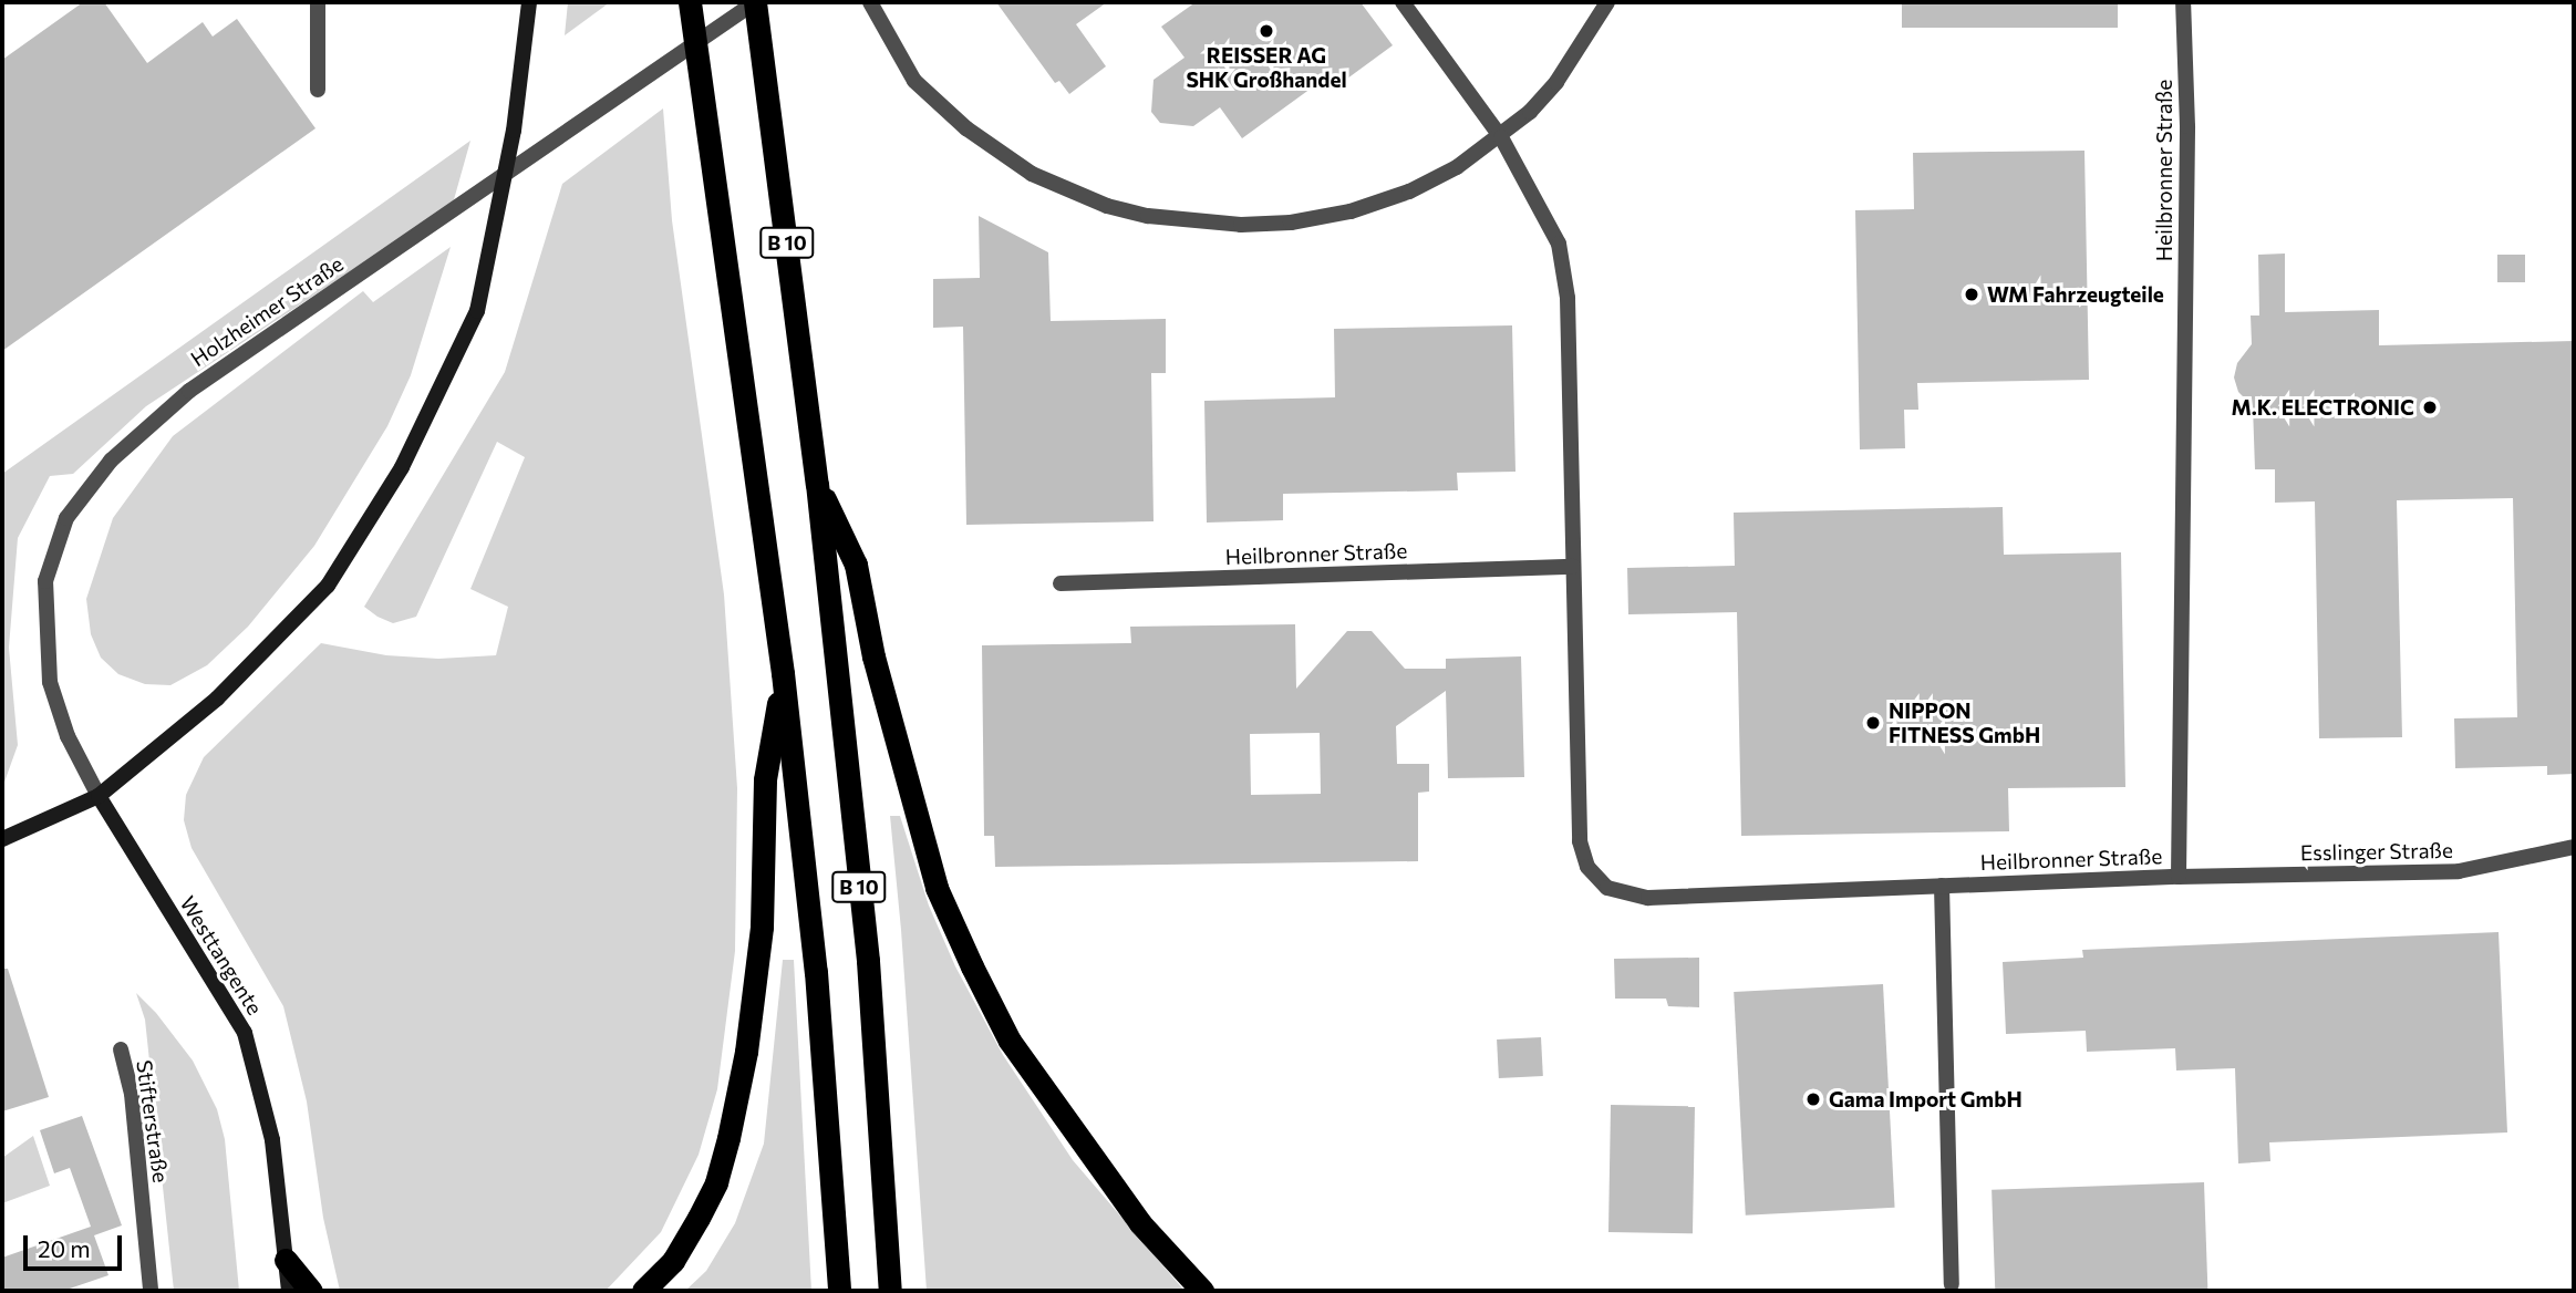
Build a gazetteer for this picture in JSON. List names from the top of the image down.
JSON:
{
  "streets": {
    "highway": ["B 10"],
    "main road": ["Westtangente"],
    "street": [
      "Heilbronner Straße",
      "Holzheimer Straße",
      "Esslinger Straße",
      "Stifterstraße"
    ]
  },
  "crossings": [
    ["Heilbronner Straße", "Esslinger Straße"],
    ["B 10", "Holzheimer Straße"],
    ["Holzheimer Straße", "Westtangente"]
  ],
  "places": [
    "REISSER AG SHK Großhandel",
    "WM Fahrzeugteile",
    "M.K. ELECTRONIC",
    "NIPPON FITNESS GmbH",
    "Gama Import GmbH"
  ],
  "scale_bar": "20 m"
}
